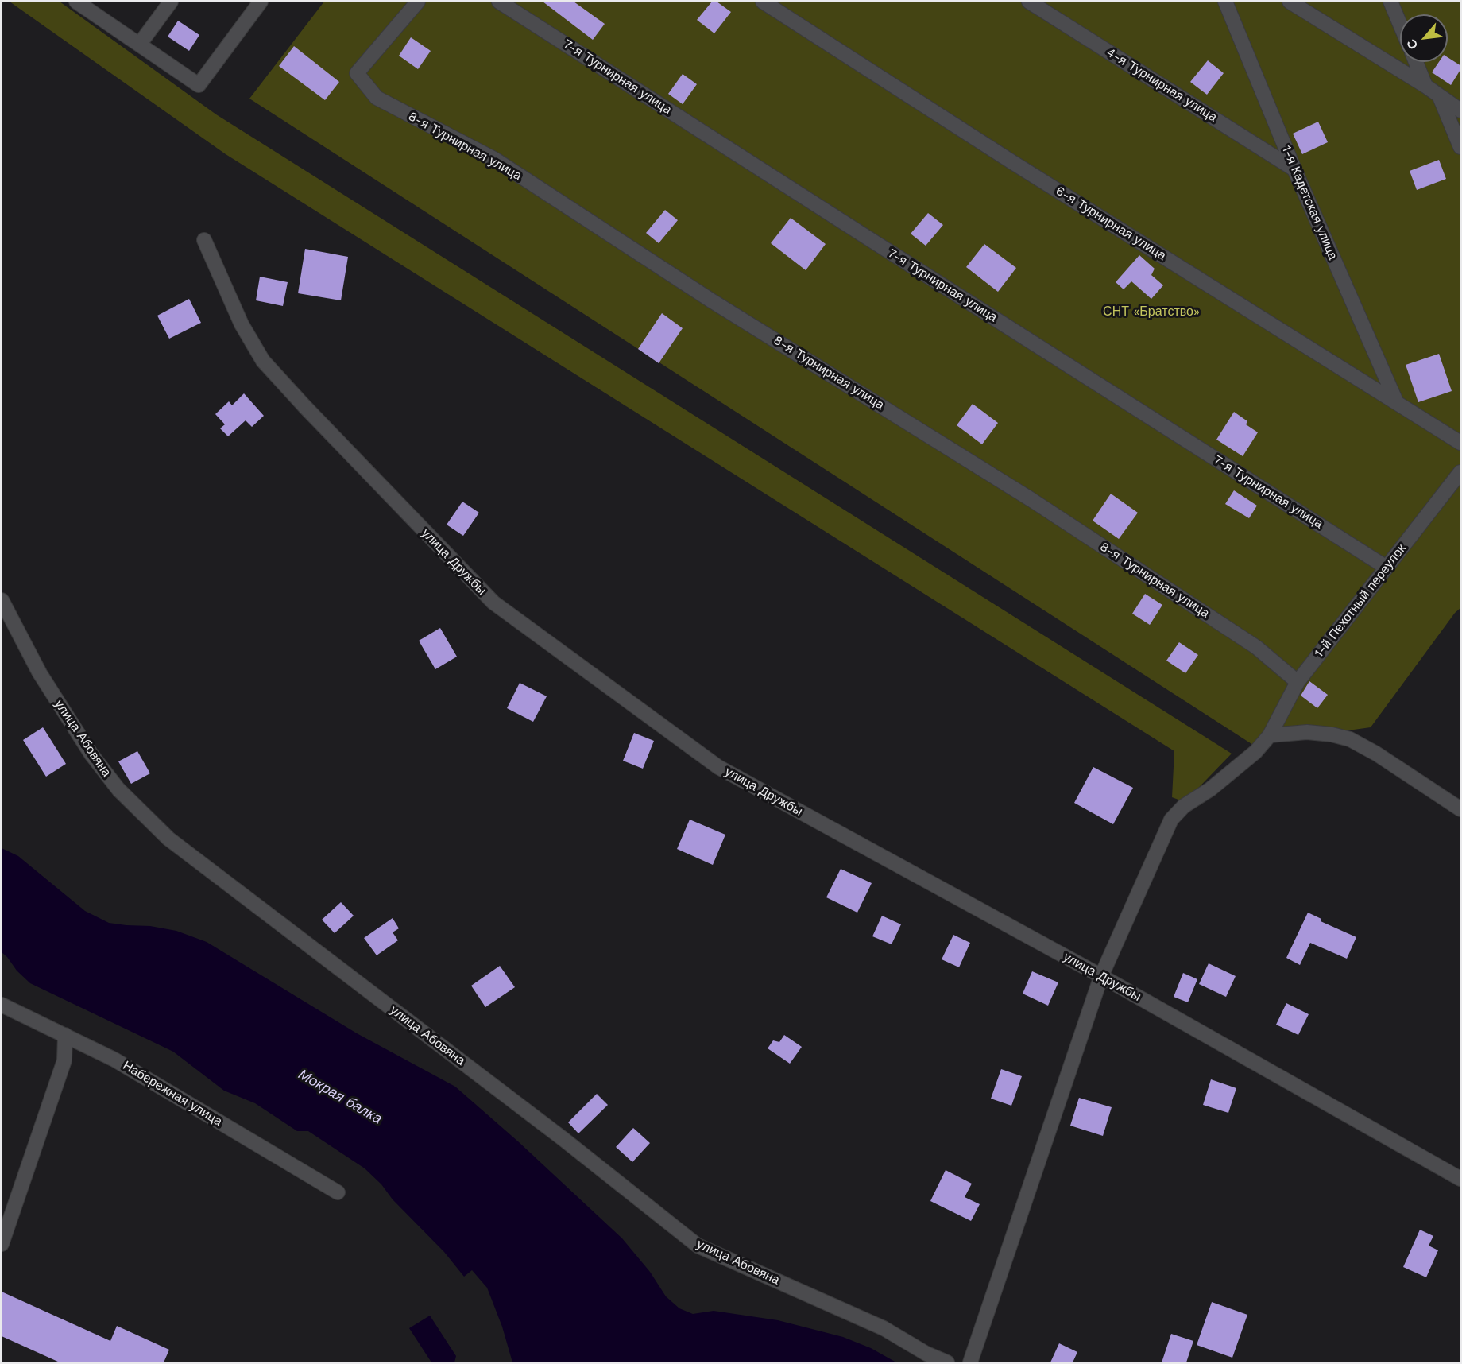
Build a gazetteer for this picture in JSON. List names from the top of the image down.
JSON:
{
  "streets": {
    "street": [
      "7-я Турнирная улица",
      "4-я Турнирная улица",
      "8-я Турнирная улица",
      "1-я Кадетская улица",
      "6-я Турнирная улица",
      "улица Дружбы",
      "1-й Пехотный переулок",
      "улица Абовяна",
      "Набережная улица"
    ]
  },
  "crossings": [
    ["7-я Турнирная улица", "1-й Пехотный переулок"],
    ["4-я Турнирная улица", "1-я Кадетская улица"],
    ["8-я Турнирная улица", "1-й Пехотный переулок"],
    ["1-я Кадетская улица", "6-я Турнирная улица"],
    ["улица Дружбы", "1-й Пехотный переулок"]
  ],
  "water": ["Мокрая балка"],
  "parks": ["СНТ «Братство»"],
  "north": "bottom left"
}
